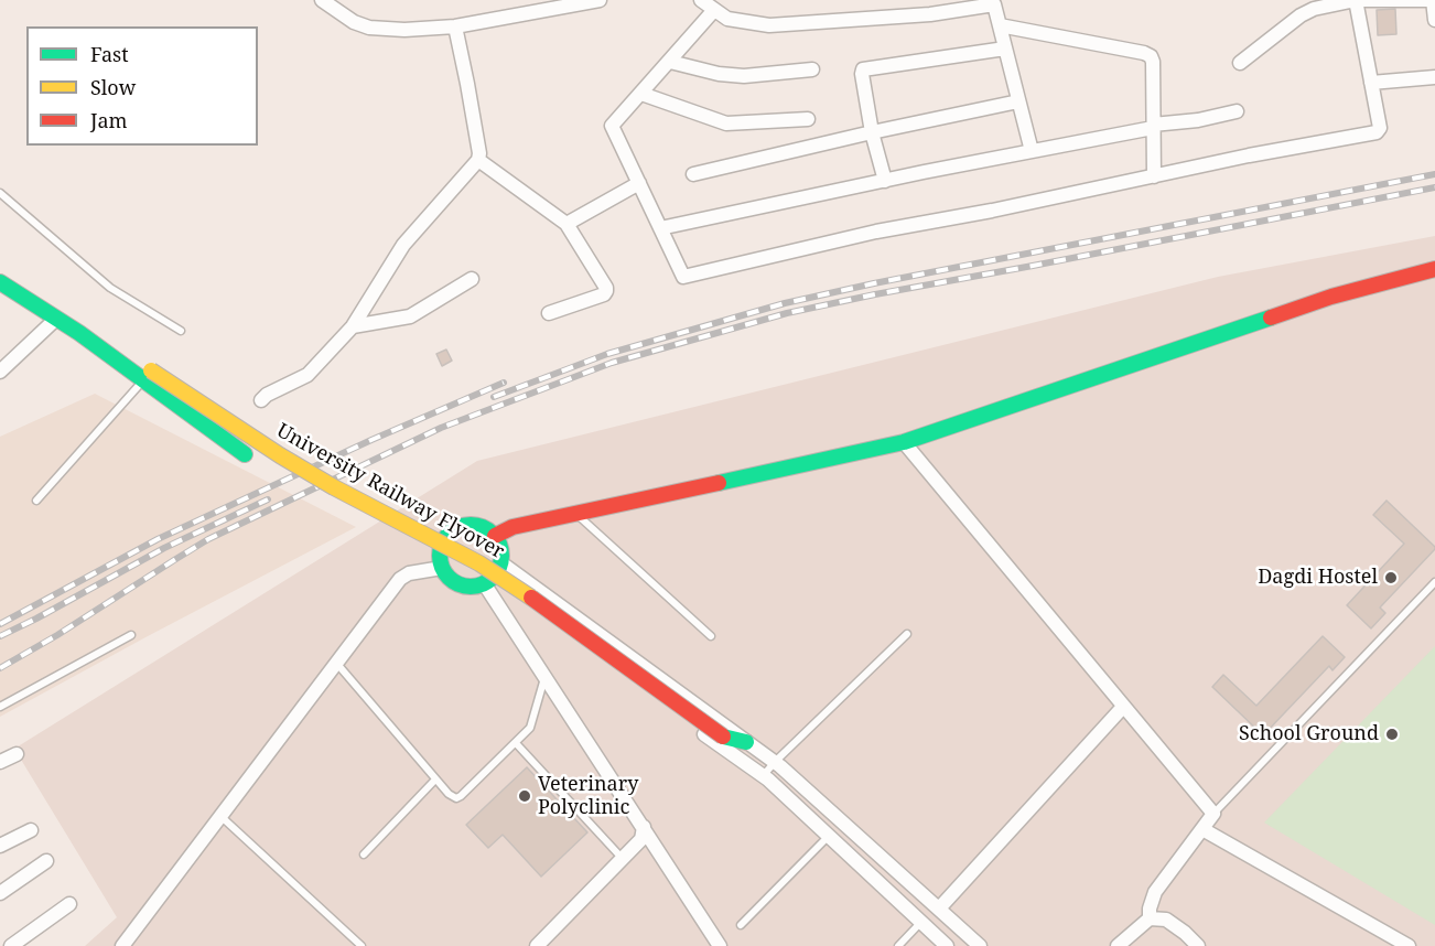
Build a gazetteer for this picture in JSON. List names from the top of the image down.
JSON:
{
  "streets": {
    "main road": ["University Railway Flyover"]
  },
  "places": ["Dagdi Hostel", "School Ground", "Veterinary Polyclinic"],
  "legend": ["Fast", "Slow", "Jam"]
}
